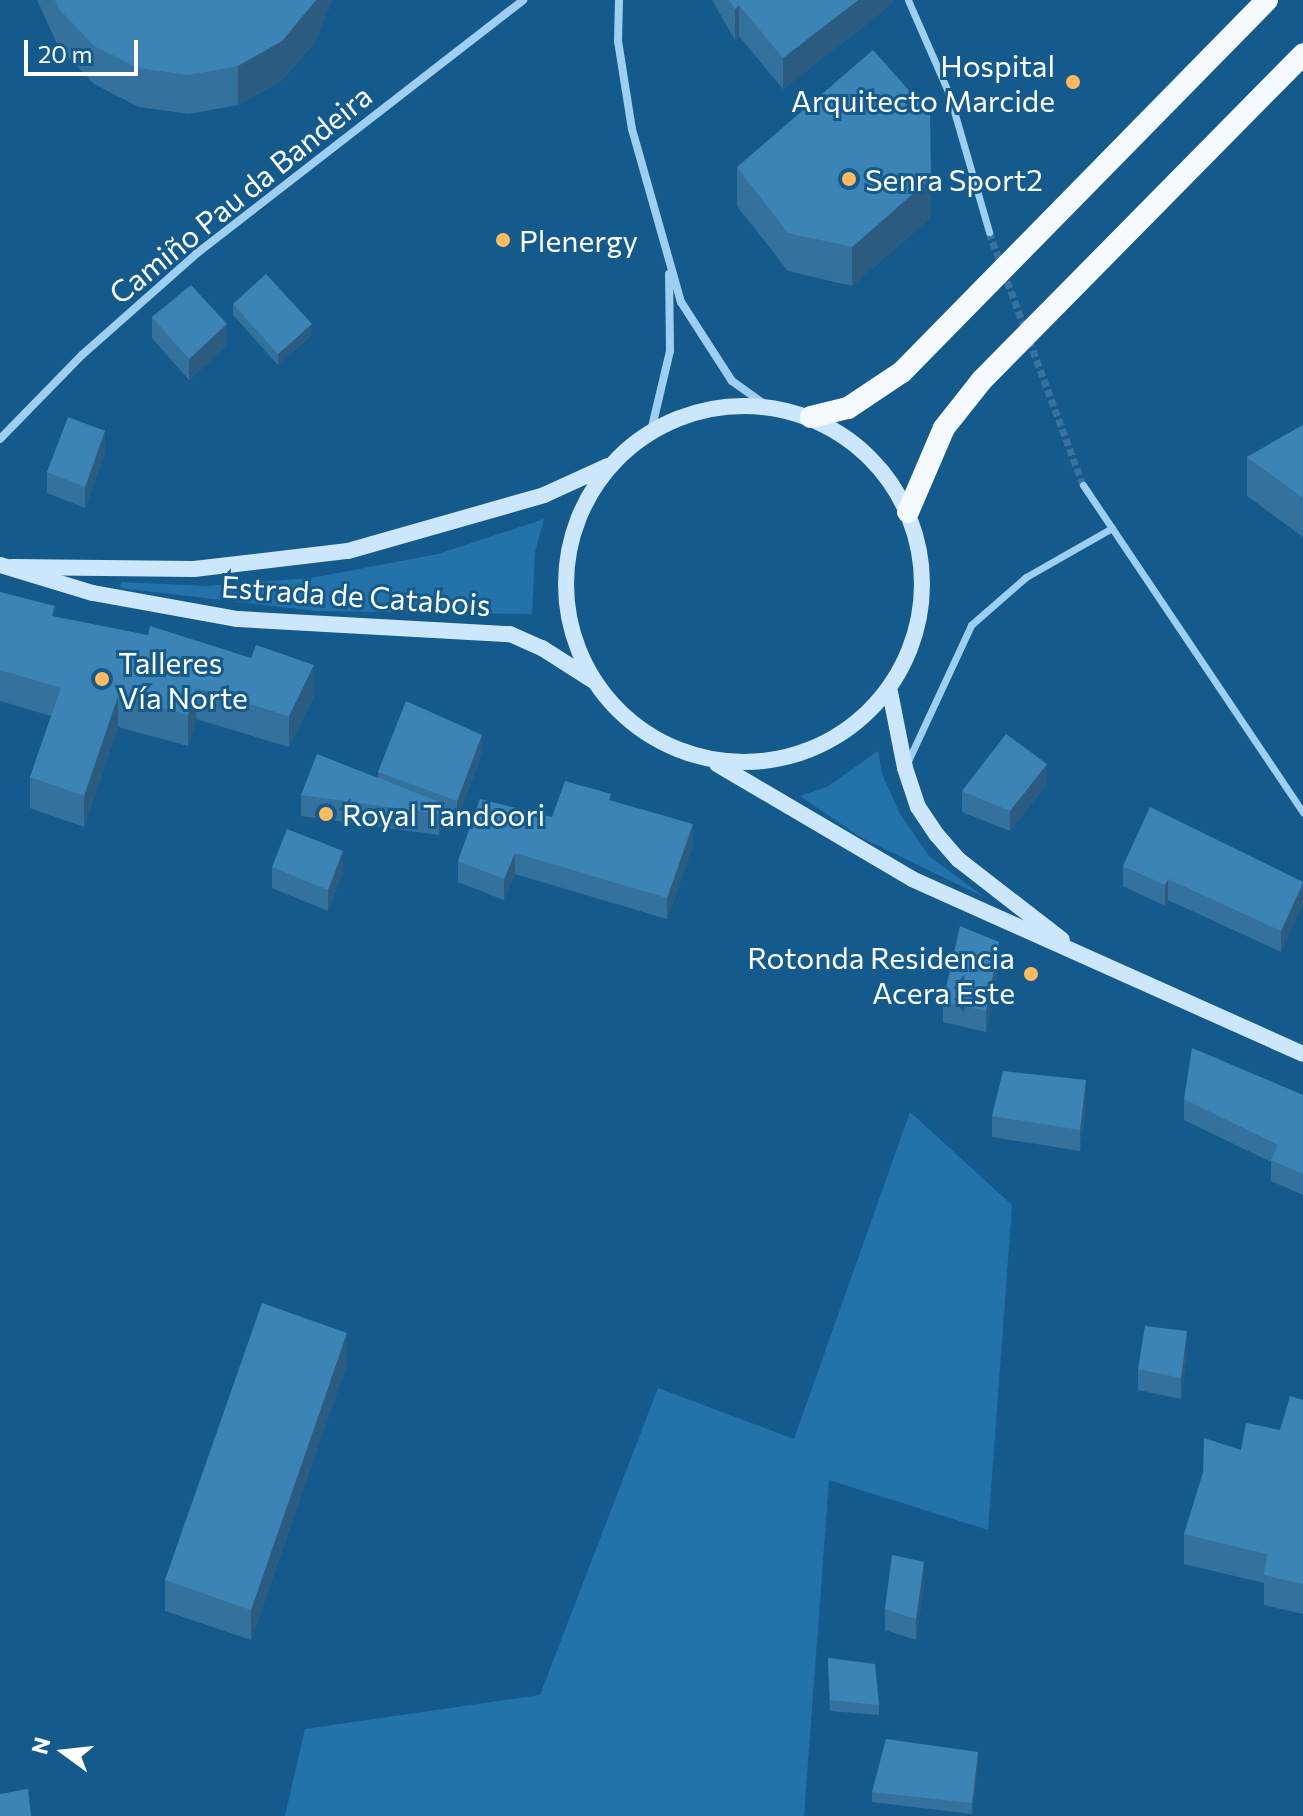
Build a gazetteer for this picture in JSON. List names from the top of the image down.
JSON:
{
  "streets": {
    "main road": ["Estrada de Catabois"],
    "street": ["Camiño Pau da Bandeira"]
  },
  "places": [
    "Hospital Arquitecto Marcide",
    "Senra Sport2",
    "Plenergy",
    "Talleres Vía Norte",
    "Royal Tandoori",
    "Rotonda Residencia Acera Este"
  ],
  "scale_bar": "20 m",
  "north": "left"
}
